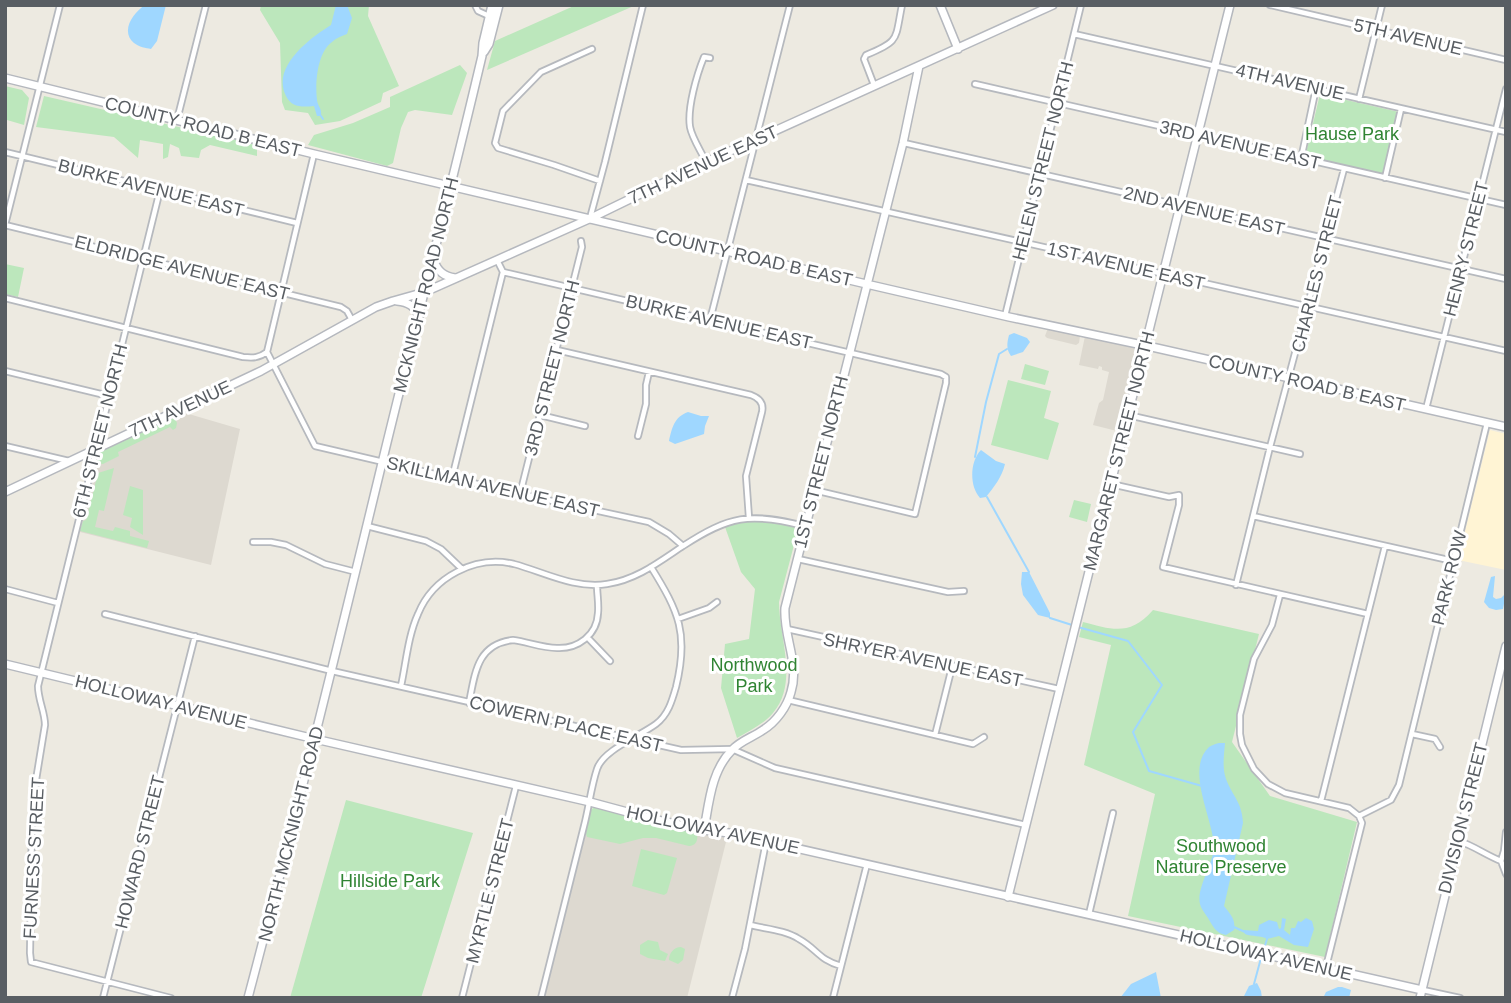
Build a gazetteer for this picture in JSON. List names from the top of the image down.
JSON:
{
  "streets": {
    "street": [
      "5TH AVENUE",
      "4TH AVENUE",
      "COUNTY ROAD B EAST",
      "3RD AVENUE EAST",
      "HELEN STREET NORTH",
      "7TH AVENUE EAST",
      "BURKE AVENUE EAST",
      "2ND AVENUE EAST",
      "HENRY STREET",
      "1ST AVENUE EAST",
      "ELDRIDGE AVENUE EAST",
      "CHARLES STREET",
      "MCKNIGHT ROAD NORTH",
      "3RD STREET NORTH",
      "7TH AVENUE",
      "6TH STREET NORTH",
      "MARGARET STREET NORTH",
      "1ST STREET NORTH",
      "SKILLMAN AVENUE EAST",
      "PARK ROW",
      "SHRYER AVENUE EAST",
      "HOLLOWAY AVENUE",
      "COWERN PLACE EAST",
      "DIVISION STREET",
      "NORTH MCKNIGHT ROAD",
      "HOWARD STREET",
      "FURNESS STREET",
      "MYRTLE STREET"
    ]
  },
  "crossings": [
    ["4TH AVENUE", "HELEN STREET NORTH"],
    ["4TH AVENUE", "HENRY STREET"],
    ["4TH AVENUE", "MARGARET STREET NORTH"],
    ["COUNTY ROAD B EAST", "HELEN STREET NORTH"],
    ["COUNTY ROAD B EAST", "7TH AVENUE EAST"],
    ["COUNTY ROAD B EAST", "HENRY STREET"],
    ["COUNTY ROAD B EAST", "CHARLES STREET"],
    ["COUNTY ROAD B EAST", "MCKNIGHT ROAD NORTH"],
    ["COUNTY ROAD B EAST", "MARGARET STREET NORTH"],
    ["COUNTY ROAD B EAST", "1ST STREET NORTH"],
    ["COUNTY ROAD B EAST", "PARK ROW"],
    ["3RD AVENUE EAST", "HELEN STREET NORTH"],
    ["3RD AVENUE EAST", "HENRY STREET"],
    ["3RD AVENUE EAST", "CHARLES STREET"],
    ["3RD AVENUE EAST", "MARGARET STREET NORTH"],
    ["HELEN STREET NORTH", "2ND AVENUE EAST"],
    ["HELEN STREET NORTH", "1ST AVENUE EAST"],
    ["7TH AVENUE EAST", "ELDRIDGE AVENUE EAST"],
    ["7TH AVENUE EAST", "MCKNIGHT ROAD NORTH"],
    ["7TH AVENUE EAST", "7TH AVENUE"],
    ["7TH AVENUE EAST", "1ST STREET NORTH"],
    ["BURKE AVENUE EAST", "3RD STREET NORTH"],
    ["BURKE AVENUE EAST", "6TH STREET NORTH"],
    ["BURKE AVENUE EAST", "1ST STREET NORTH"],
    ["2ND AVENUE EAST", "HENRY STREET"],
    ["2ND AVENUE EAST", "CHARLES STREET"],
    ["2ND AVENUE EAST", "MARGARET STREET NORTH"],
    ["2ND AVENUE EAST", "1ST STREET NORTH"],
    ["HENRY STREET", "1ST AVENUE EAST"],
    ["1ST AVENUE EAST", "CHARLES STREET"],
    ["1ST AVENUE EAST", "MARGARET STREET NORTH"],
    ["1ST AVENUE EAST", "1ST STREET NORTH"],
    ["ELDRIDGE AVENUE EAST", "7TH AVENUE"],
    ["ELDRIDGE AVENUE EAST", "6TH STREET NORTH"],
    ["MCKNIGHT ROAD NORTH", "SKILLMAN AVENUE EAST"],
    ["MCKNIGHT ROAD NORTH", "NORTH MCKNIGHT ROAD"],
    ["3RD STREET NORTH", "SKILLMAN AVENUE EAST"],
    ["7TH AVENUE", "6TH STREET NORTH"],
    ["7TH AVENUE", "SKILLMAN AVENUE EAST"],
    ["6TH STREET NORTH", "HOLLOWAY AVENUE"],
    ["6TH STREET NORTH", "FURNESS STREET"],
    ["MARGARET STREET NORTH", "SHRYER AVENUE EAST"],
    ["MARGARET STREET NORTH", "HOLLOWAY AVENUE"],
    ["MARGARET STREET NORTH", "COWERN PLACE EAST"],
    ["1ST STREET NORTH", "SHRYER AVENUE EAST"],
    ["1ST STREET NORTH", "HOLLOWAY AVENUE"],
    ["1ST STREET NORTH", "COWERN PLACE EAST"],
    ["HOLLOWAY AVENUE", "DIVISION STREET"],
    ["HOLLOWAY AVENUE", "NORTH MCKNIGHT ROAD"],
    ["HOLLOWAY AVENUE", "HOWARD STREET"],
    ["HOLLOWAY AVENUE", "FURNESS STREET"],
    ["HOLLOWAY AVENUE", "MYRTLE STREET"],
    ["COWERN PLACE EAST", "NORTH MCKNIGHT ROAD"],
    ["COWERN PLACE EAST", "HOWARD STREET"],
    ["HOWARD STREET", "FURNESS STREET"]
  ],
  "parks": [
    "Hause Park",
    "Northwood Park",
    "Southwood Nature Preserve",
    "Hillside Park"
  ]
}
